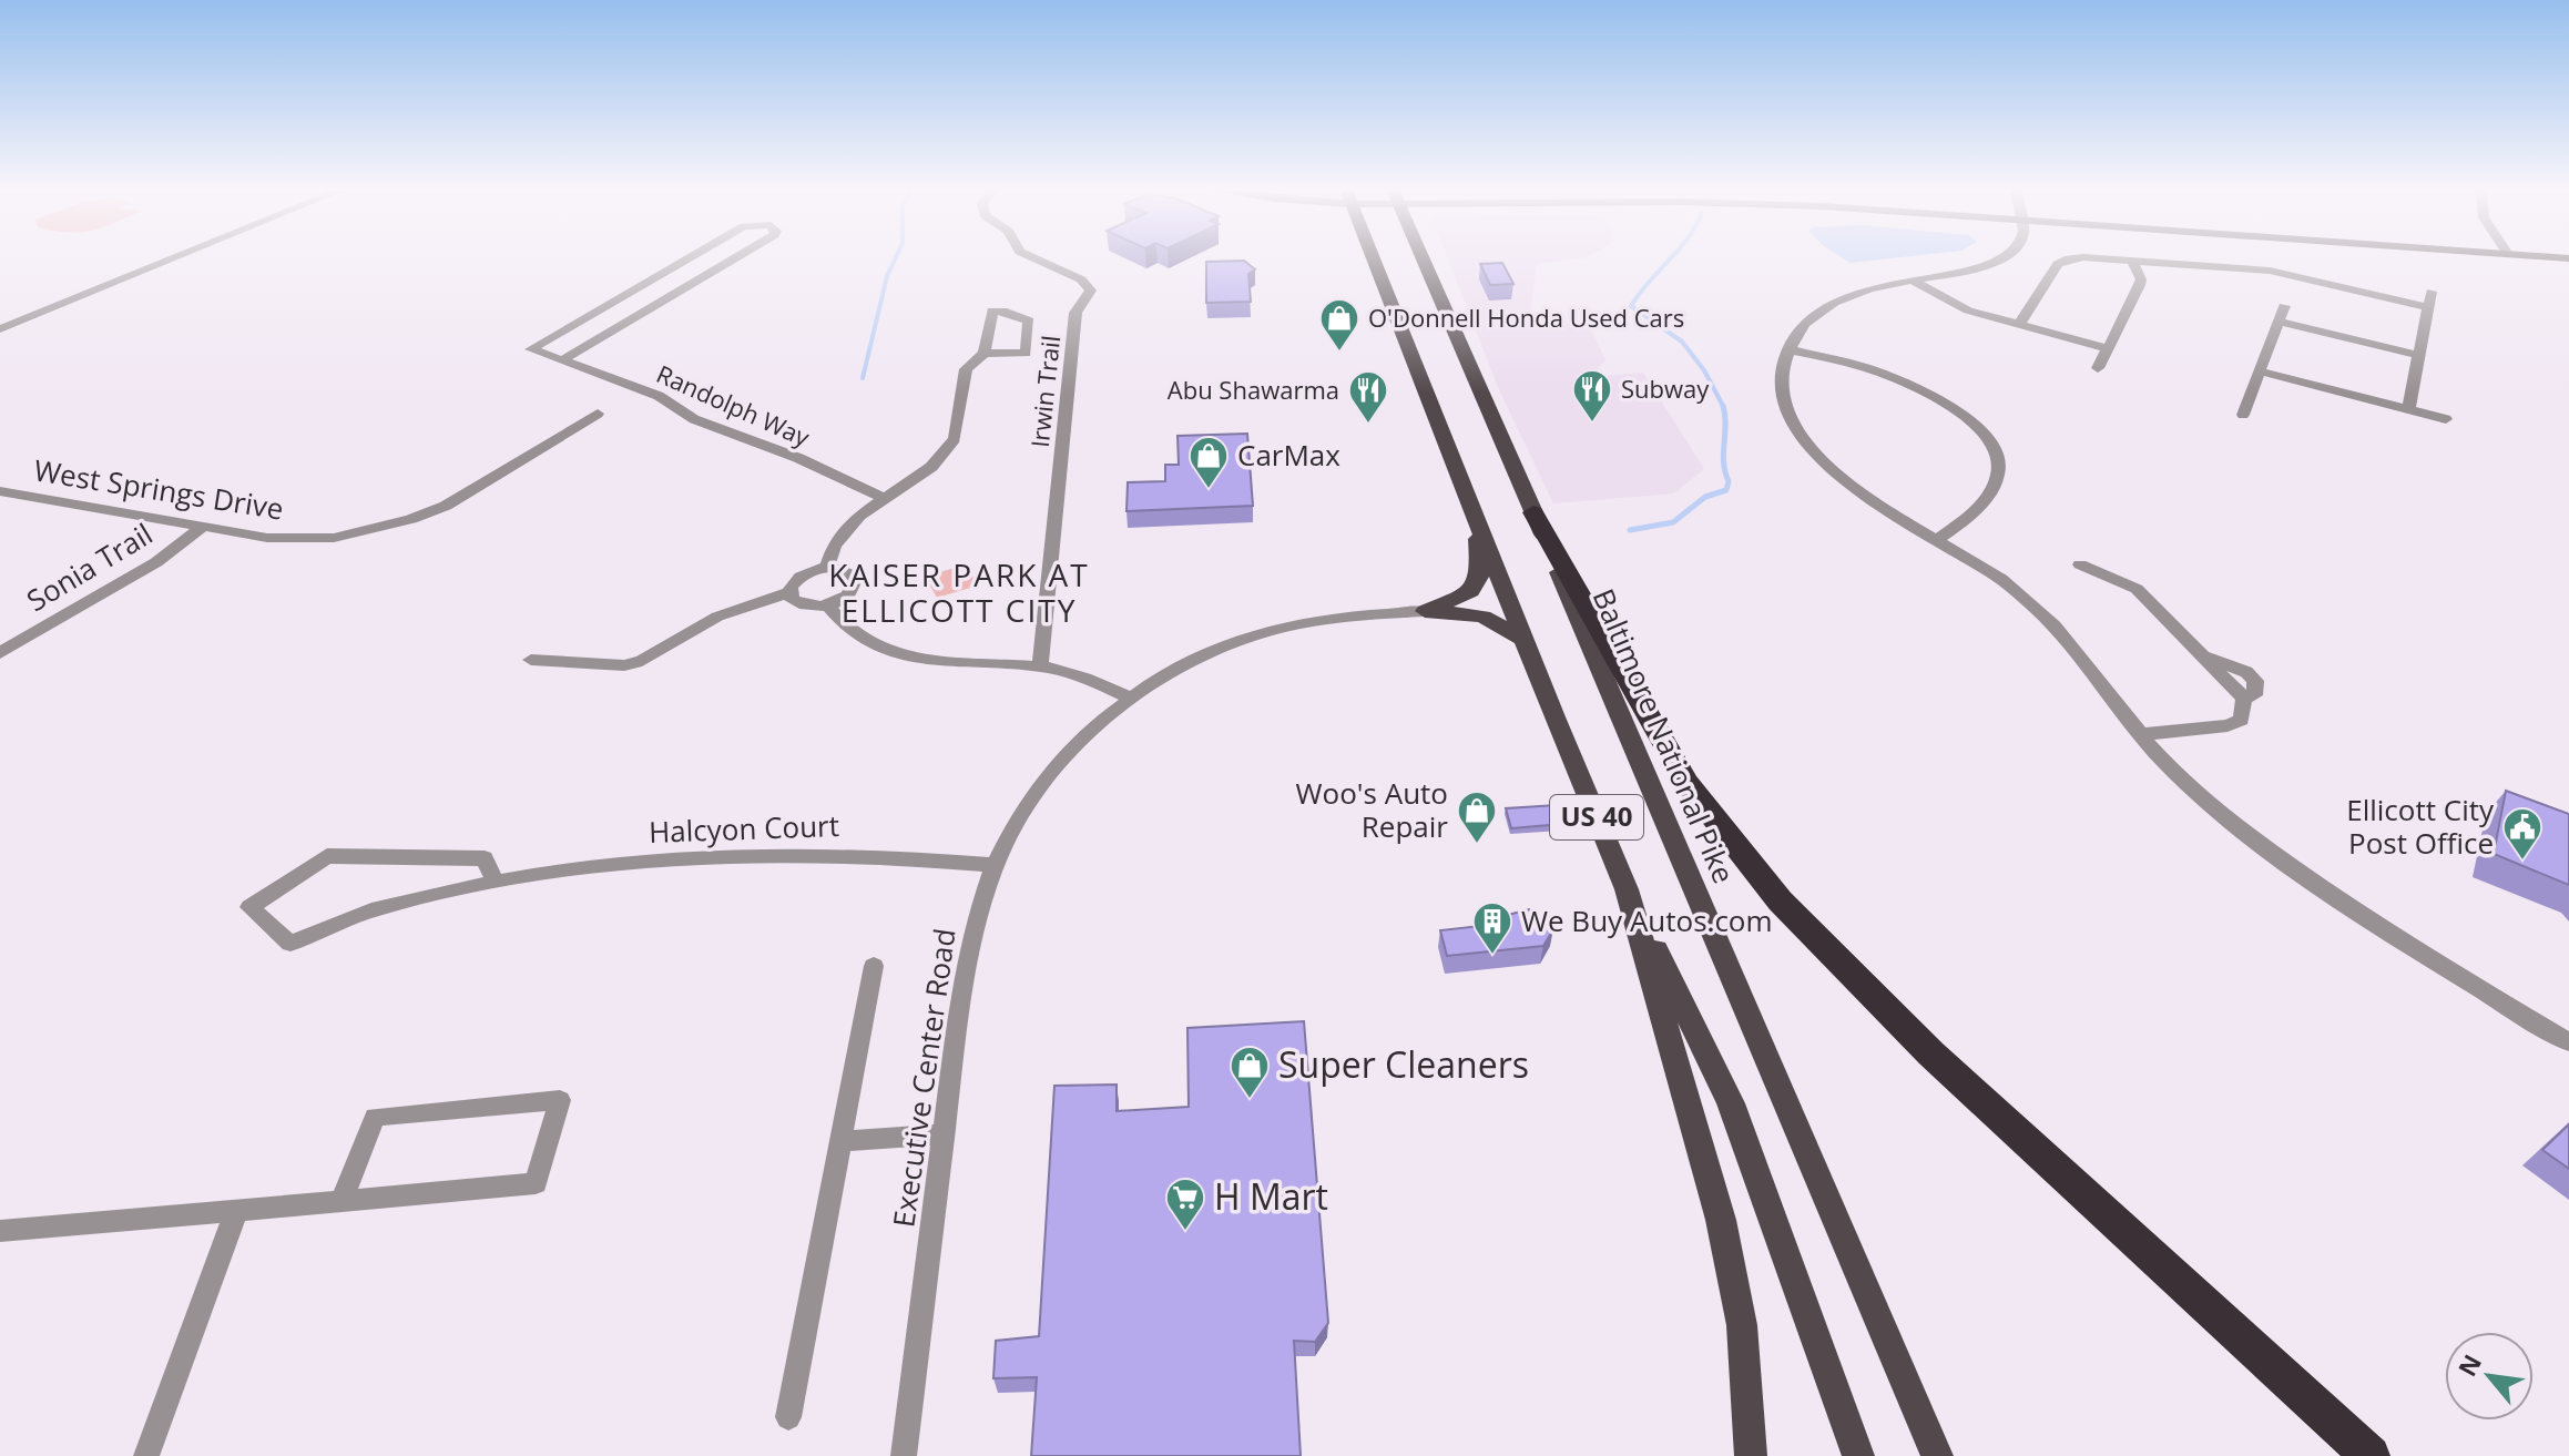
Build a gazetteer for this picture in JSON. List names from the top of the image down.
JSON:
{
  "streets": {
    "main road": ["Baltimore National Pike", "US 40"],
    "street": [
      "Irwin Trail",
      "Randolph Way",
      "West Springs Drive",
      "Sonia Trail",
      "Halcyon Court",
      "Executive Center Road"
    ]
  },
  "crossings": [
    ["West Springs Drive", "Sonia Trail"],
    ["Halcyon Court", "Executive Center Road"]
  ],
  "districts": ["KAISER PARK AT ELLICOTT CITY"],
  "places": {
    "shop": [
      "O'Donnell Honda Used Cars",
      "CarMax",
      "Woo's Auto Repair",
      "Super Cleaners"
    ],
    "restaurant": ["Subway", "Abu Shawarma"],
    "public building": ["Ellicott City Post Office"],
    "building": ["We Buy Autos.com"],
    "supermarket": ["H Mart"]
  },
  "north": "top left"
}
